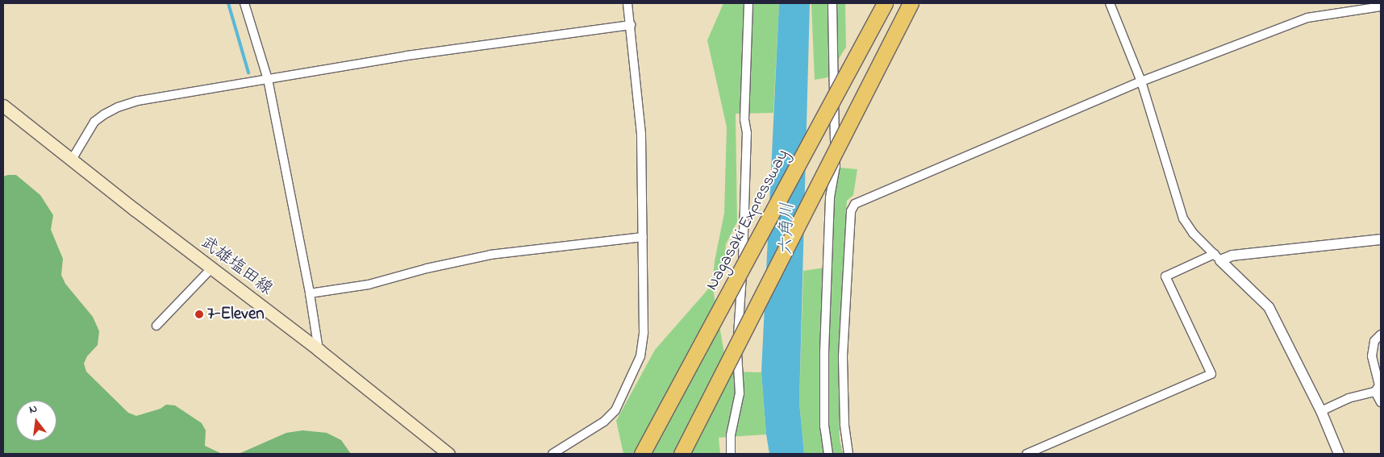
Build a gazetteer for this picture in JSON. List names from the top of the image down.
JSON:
{
  "streets": {
    "highway": ["Nagasaki Expressway"],
    "main road": ["武雄塩田線"]
  },
  "water": ["六角川"],
  "places": ["7-Eleven"],
  "north": "top"
}
